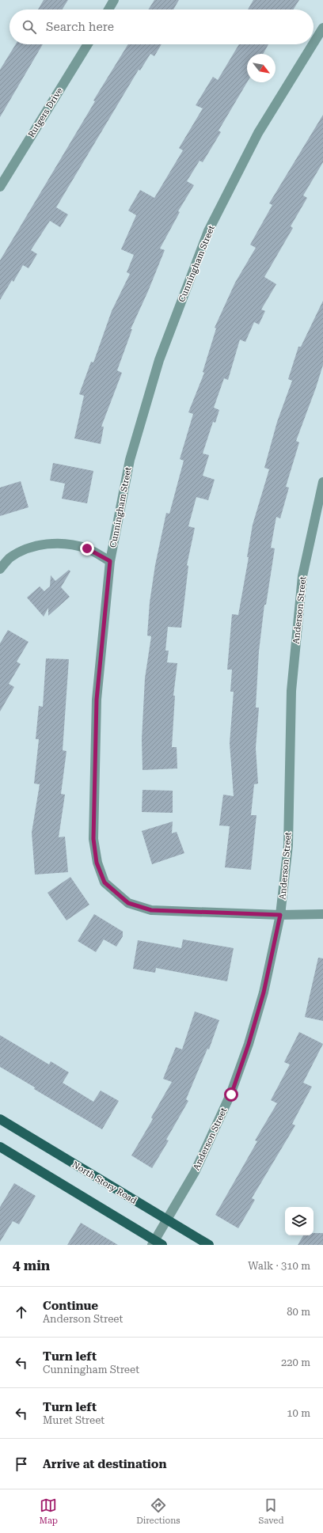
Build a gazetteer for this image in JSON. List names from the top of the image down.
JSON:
{
  "streets": {
    "main road": ["North Story Road"],
    "street": ["Rutgers Drive", "Cunningham Street", "Anderson Street"]
  },
  "crossings": [
    ["Cunningham Street", "Anderson Street"],
    ["Anderson Street", "North Story Road"]
  ],
  "north": "bottom right",
  "page": {
    "search": "Search here",
    "heading": ["4 min", "Walk · 310 m"],
    "list": [
      ["Continue", "Anderson Street", "80 m"],
      ["Turn left", "Cunningham Street", "220 m"],
      ["Turn left", "Muret Street", "10 m"],
      "Arrive at destination"
    ],
    "nav": ["Map", "Directions", "Saved"]
  }
}
